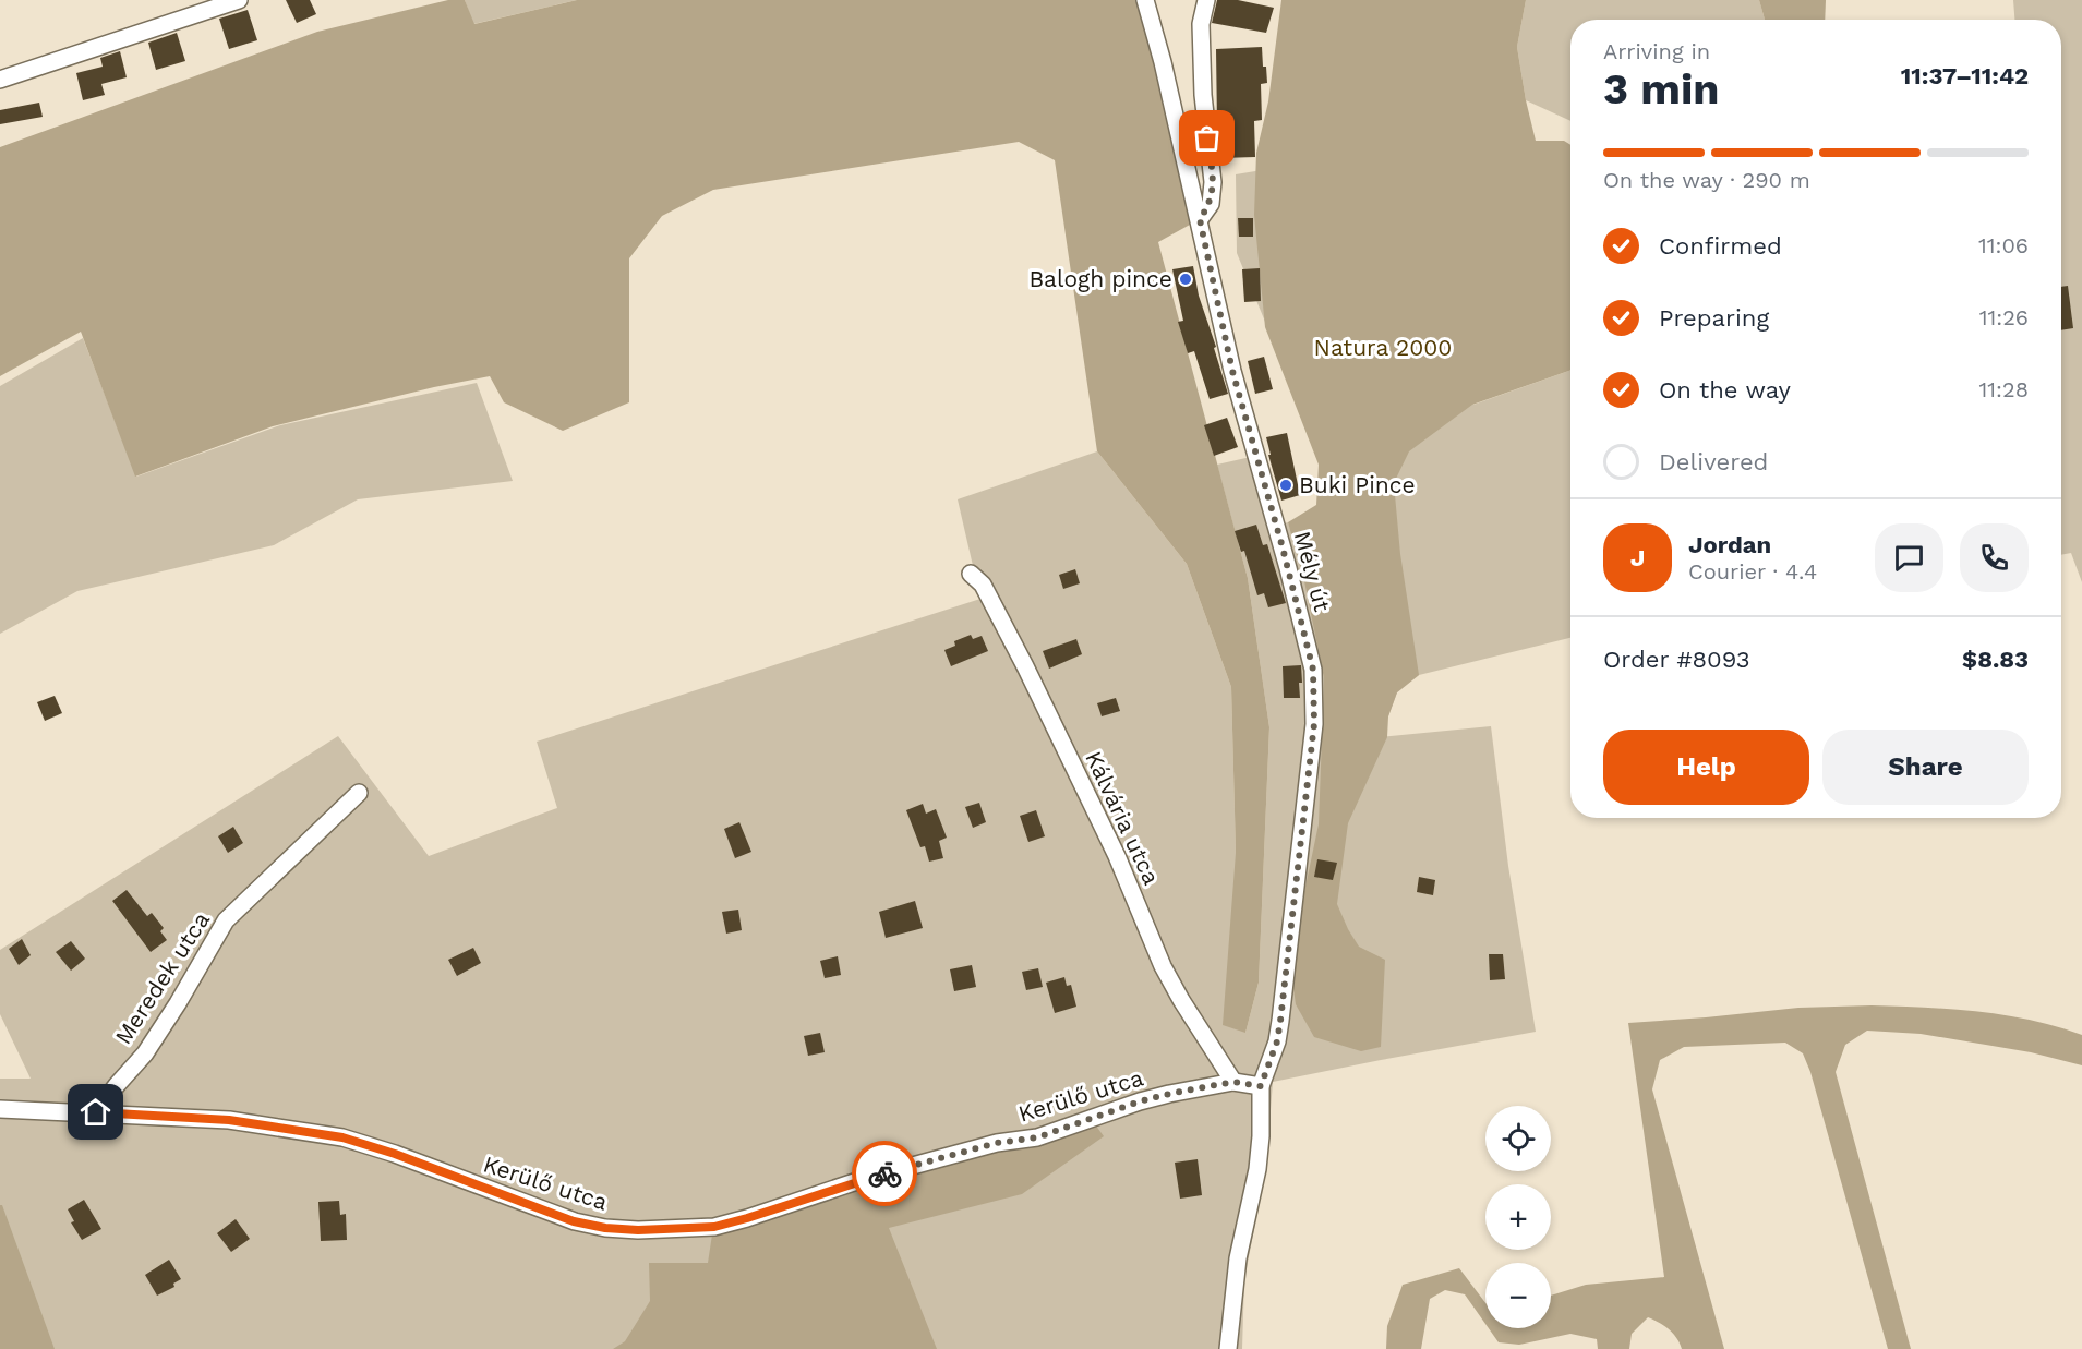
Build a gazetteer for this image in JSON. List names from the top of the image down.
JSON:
{
  "streets": {
    "street": [
      "Mély út",
      "Kálvária utca",
      "Meredek utca",
      "Kerülő utca"
    ]
  },
  "crossings": [
    ["Mély út", "Kerülő utca"],
    ["Kálvária utca", "Kerülő utca"],
    ["Meredek utca", "Kerülő utca"]
  ],
  "parks": ["Natura 2000"],
  "places": ["Balogh pince", "Buki Pince"],
  "page": {
    "heading": ["3 min", "Arriving in", "11:37–11:42"],
    "panel": [
      "Jordan",
      "Courier · 4.4",
      "Order #8093",
      "$8.83"
    ],
    "bar": "On the way · 290 m",
    "list": [
      ["Confirmed", "11:06"],
      ["Preparing", "11:26"],
      ["On the way", "11:28"],
      "Delivered"
    ],
    "round": "J",
    "buttons": ["Help", "Share"],
    "map_buttons": ["+", "−"]
  }
}
